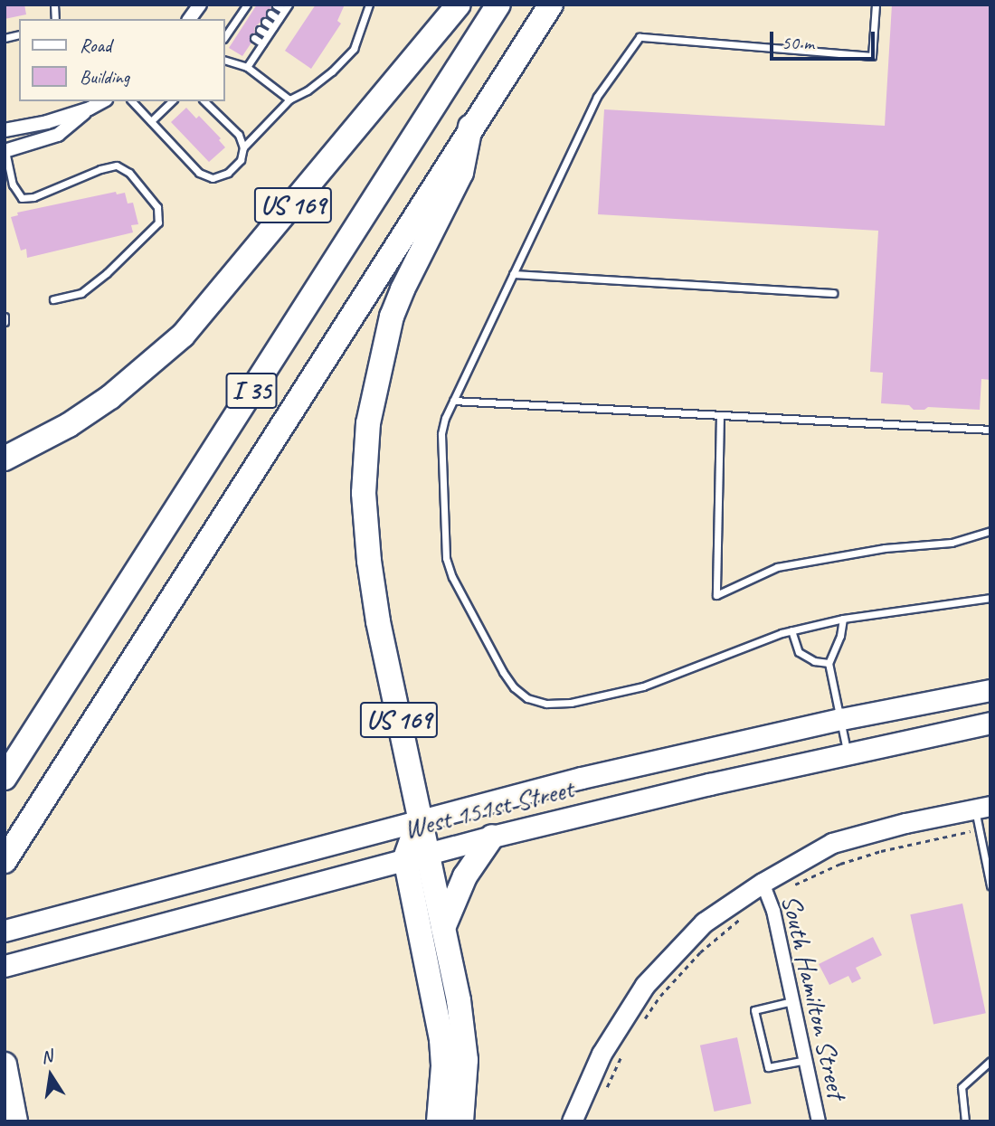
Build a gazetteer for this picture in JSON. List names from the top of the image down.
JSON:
{
  "streets": {
    "highway": ["US 169", "I 35"],
    "main road": ["West 151st Street"],
    "street": ["South Hamilton Street"]
  },
  "crossings": [
    ["US 169", "I 35"],
    ["US 169", "West 151st Street"]
  ],
  "legend": ["Road", "Building"],
  "scale_bar": "50 m",
  "north": "top"
}
